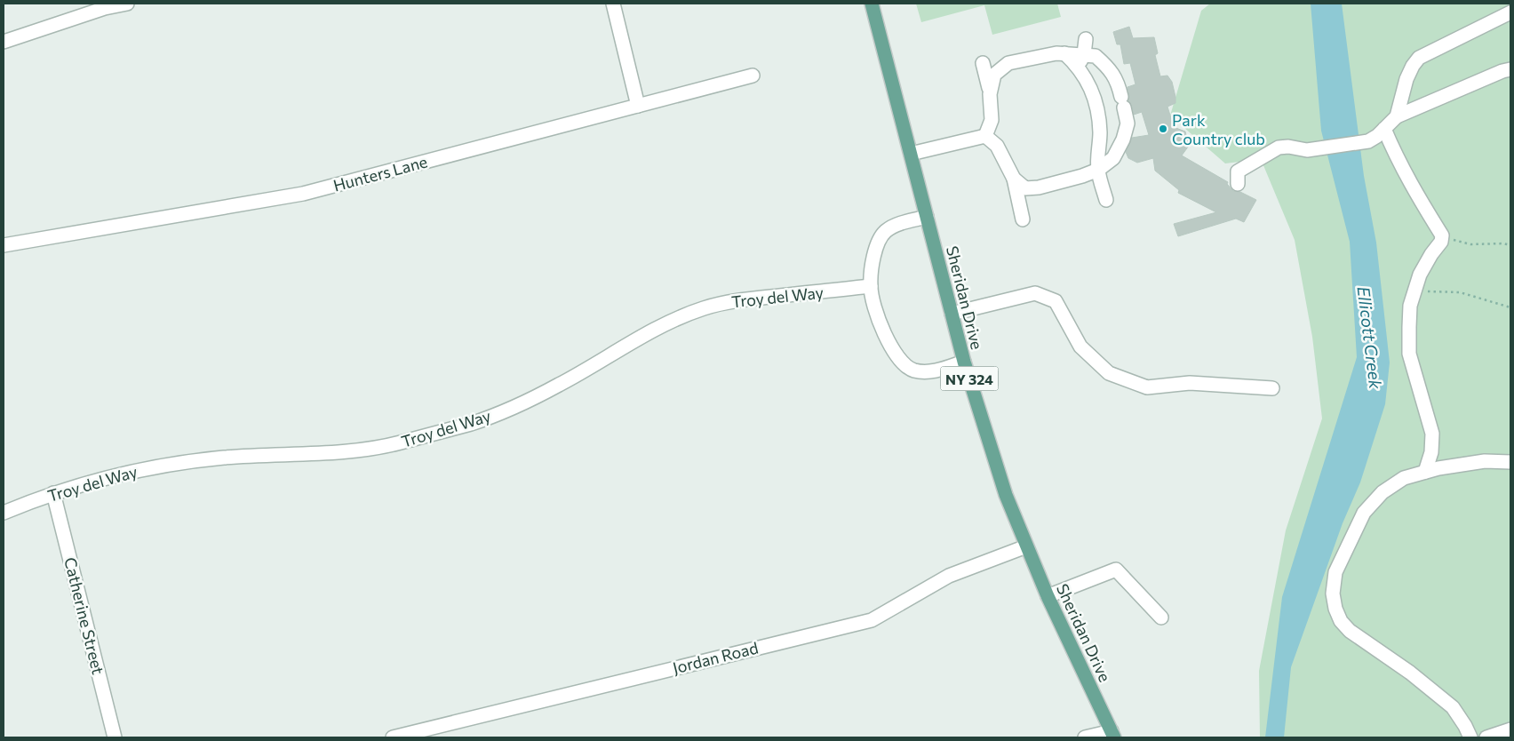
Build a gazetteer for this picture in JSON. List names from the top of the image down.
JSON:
{
  "streets": {
    "main road": ["Sheridan Drive", "NY 324"],
    "street": [
      "Hunters Lane",
      "Troy del Way",
      "Catherine Street",
      "Jordan Road"
    ]
  },
  "crossings": [
    ["Troy del Way", "Catherine Street"],
    ["Sheridan Drive", "Jordan Road"]
  ],
  "water": ["Ellicott Creek"],
  "places": ["Park Country club"]
}
